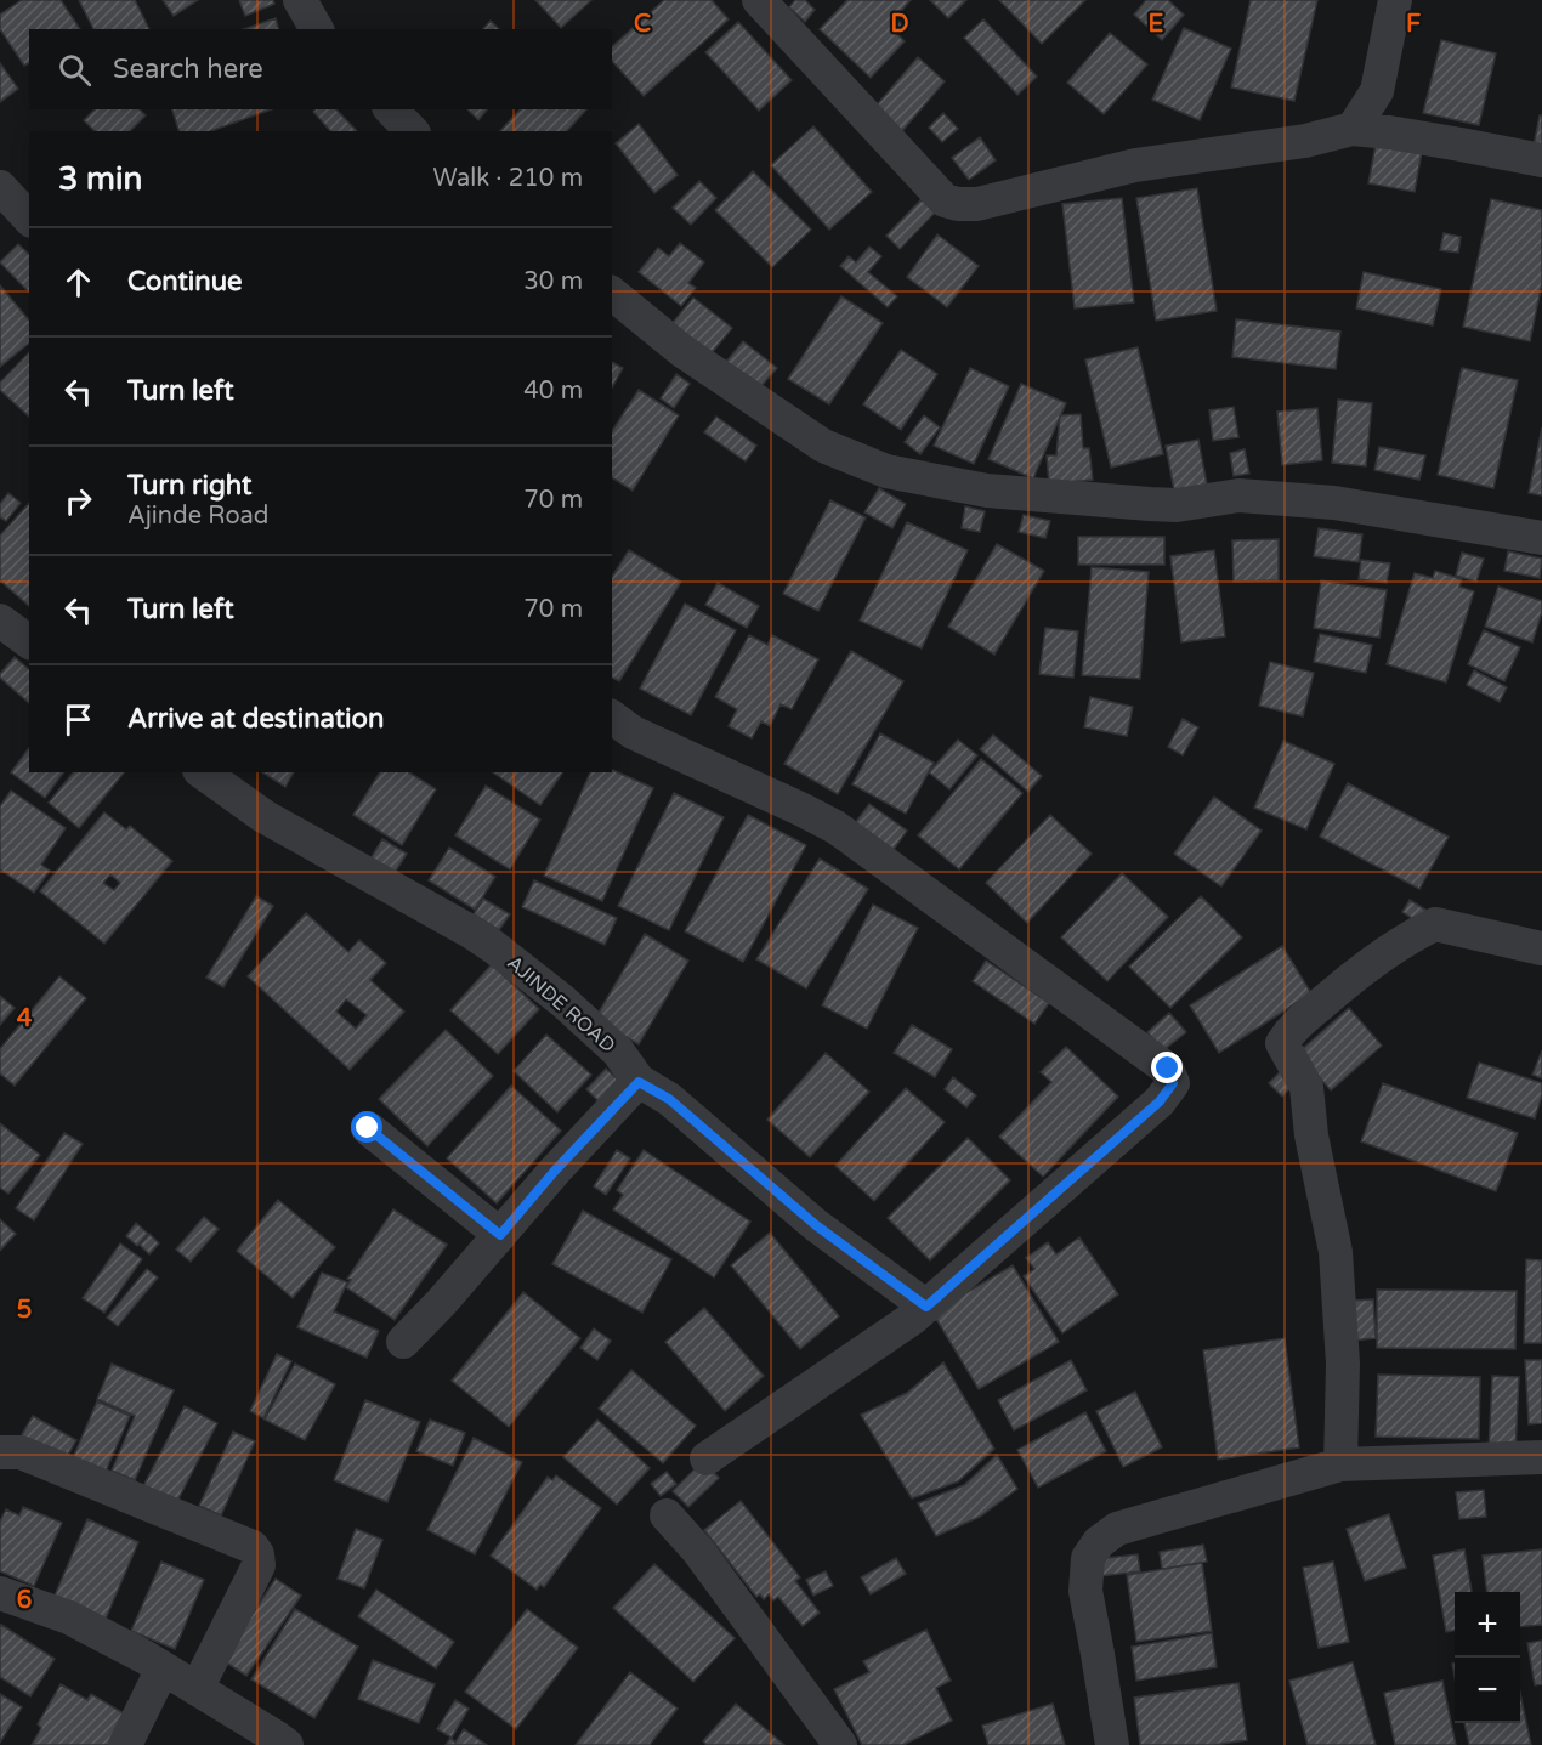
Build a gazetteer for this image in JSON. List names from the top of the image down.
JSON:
{
  "streets": {
    "street": ["AJINDE ROAD"]
  },
  "page": {
    "search": "Search here",
    "heading": ["3 min", "Walk · 210 m"],
    "list": [
      ["Continue", "30 m"],
      ["Turn left", "40 m"],
      ["Turn right", "Ajinde Road", "70 m"],
      ["Turn left", "70 m"],
      "Arrive at destination"
    ],
    "map_buttons": ["+", "−"]
  },
  "grid": {
    "columns": [
      "C",
      "D",
      "E",
      "F"
    ],
    "rows": ["4", "5", "6"]
  }
}
